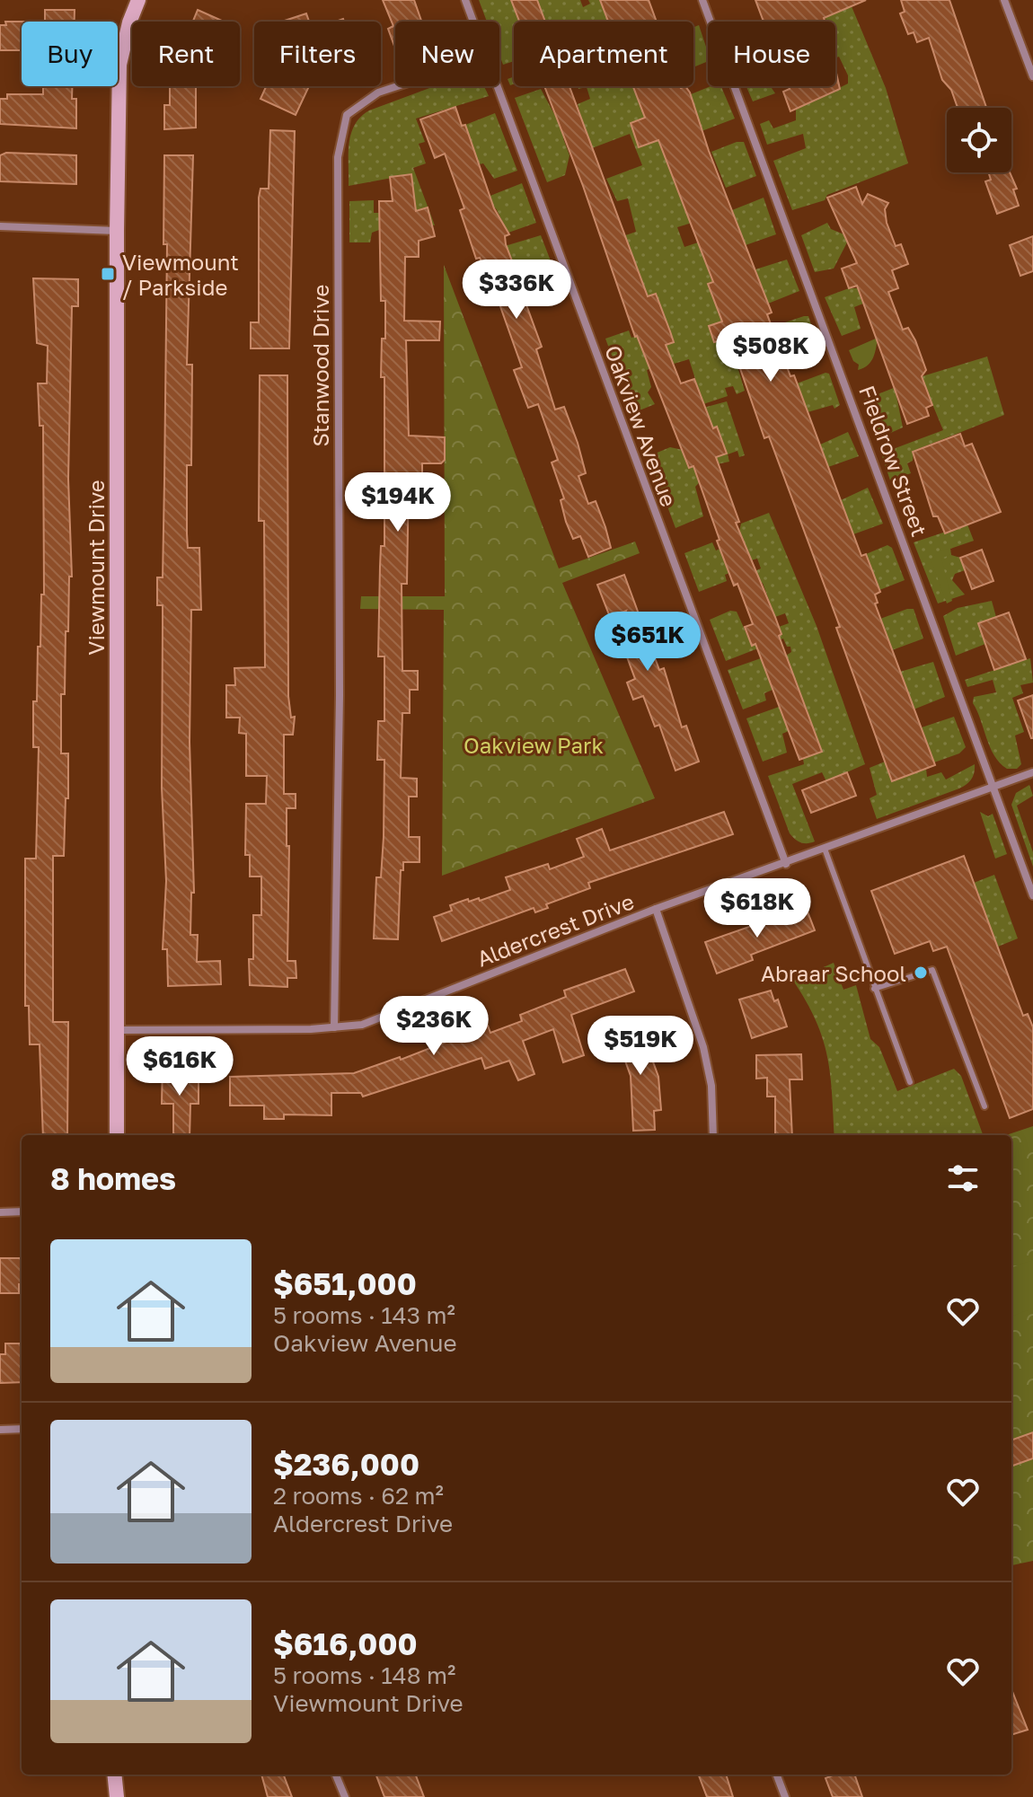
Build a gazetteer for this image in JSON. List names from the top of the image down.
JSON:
{
  "streets": {
    "street": [
      "Stanwood Drive",
      "Oakview Avenue",
      "Fieldrow Street",
      "Viewmount Drive",
      "Aldercrest Drive"
    ]
  },
  "crossings": [
    ["Stanwood Drive", "Aldercrest Drive"],
    ["Oakview Avenue", "Aldercrest Drive"],
    ["Fieldrow Street", "Aldercrest Drive"],
    ["Viewmount Drive", "Aldercrest Drive"]
  ],
  "parks": ["Oakview Park"],
  "places": {
    "transit": ["Viewmount / Parkside"],
    "other": ["Abraar School"]
  },
  "page": {
    "chip": [
      "Buy",
      "Rent",
      "Filters",
      "New",
      "Apartment",
      "House"
    ],
    "price": [
      "$336K",
      "$508K",
      "$194K",
      "$651K",
      "$618K",
      "$236K",
      "$519K",
      "$616K"
    ],
    "heading": "8 homes",
    "list": [
      {
        "name": "$651,000",
        "note": "5 rooms · 143 m² · Oakview Avenue"
      },
      {
        "name": "$236,000",
        "note": "2 rooms · 62 m² · Aldercrest Drive"
      },
      {
        "name": "$616,000",
        "note": "5 rooms · 148 m² · Viewmount Drive"
      }
    ]
  }
}
